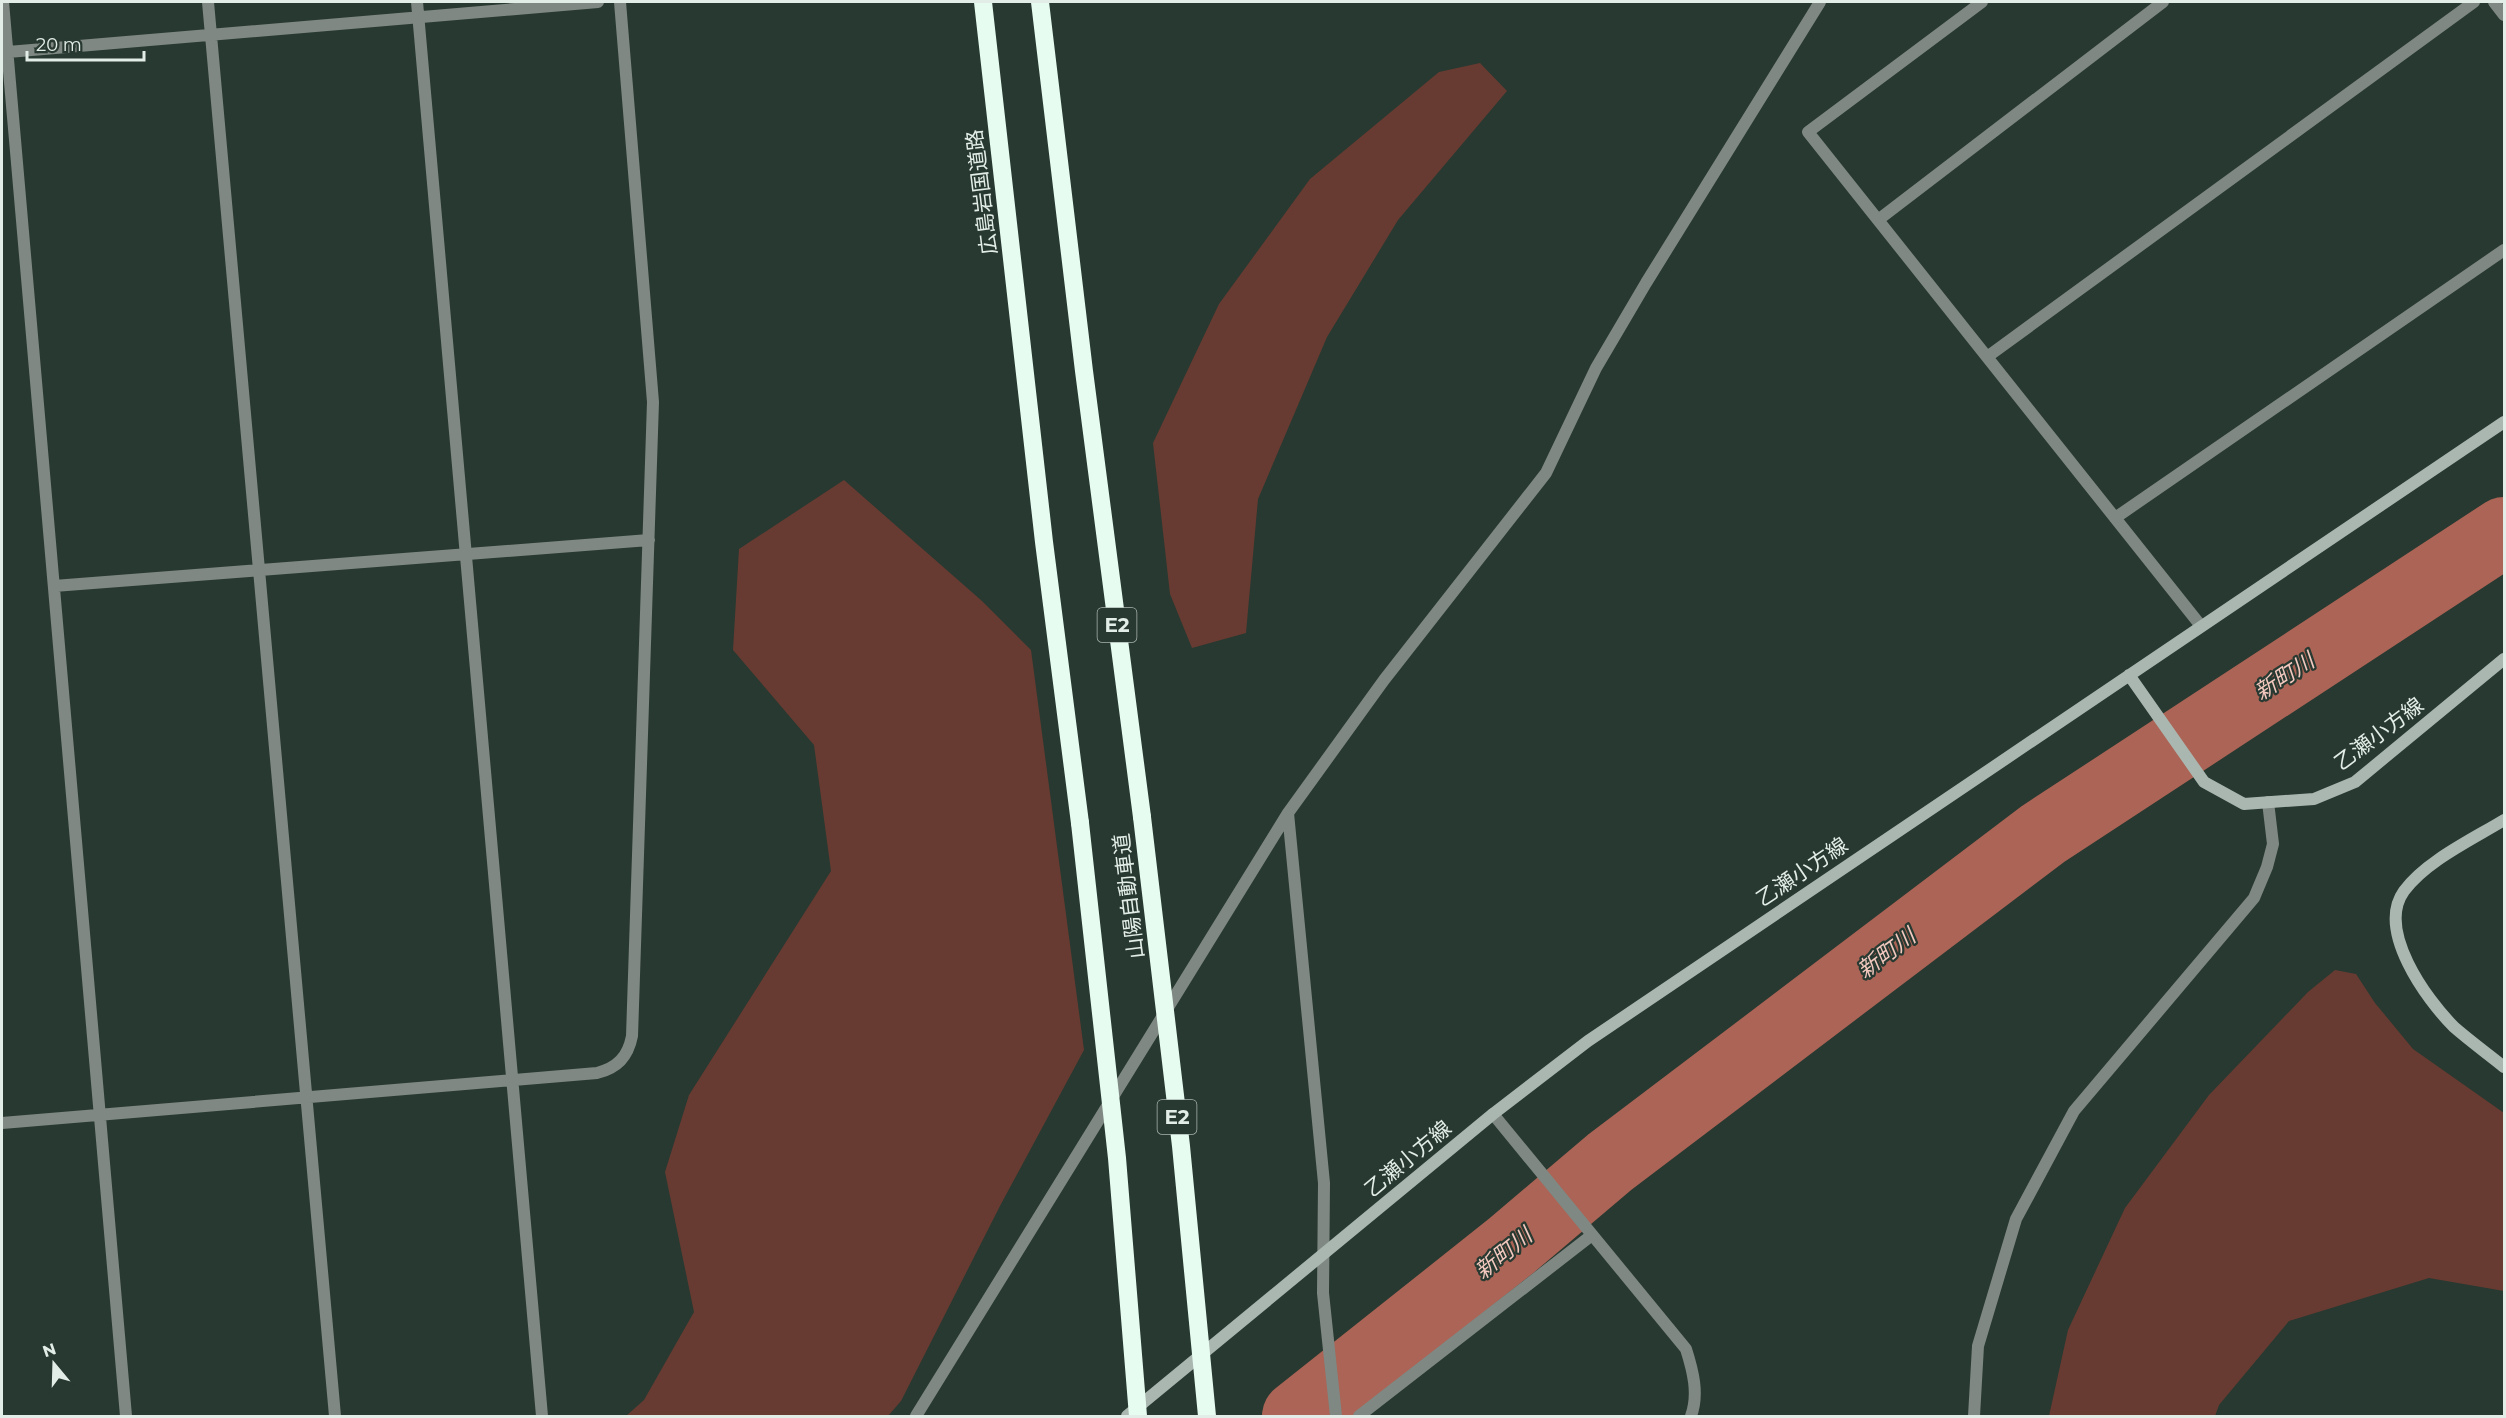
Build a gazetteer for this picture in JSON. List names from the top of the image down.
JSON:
{
  "streets": {
    "highway": ["広島岩国道路", "E2", "山陽自動車道"],
    "main road": ["乙瀬小方線"]
  },
  "crossings": [
    ["広島岩国道路", "山陽自動車道"]
  ],
  "water": ["新町川"],
  "scale_bar": "20 m",
  "north": "top"
}
